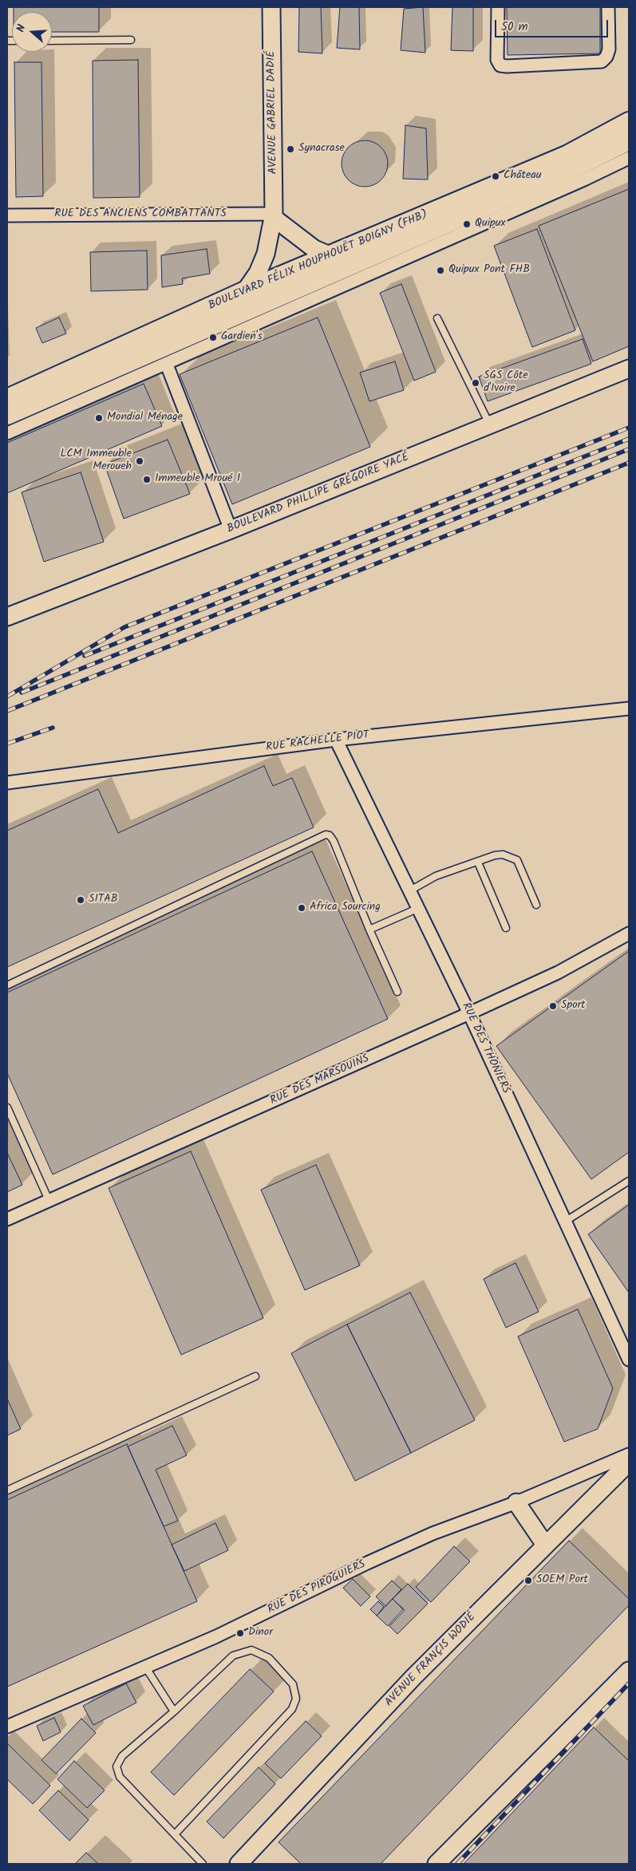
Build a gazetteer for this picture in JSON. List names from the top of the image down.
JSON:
{
  "streets": {
    "main road": ["BOULEVARD FÉLIX HOUPHOUËT BOIGNY (FHB)"],
    "street": [
      "AVENUE GABRIEL DADIÉ",
      "RUE DES ANCIENS COMBATTANTS",
      "BOULEVARD PHILLIPE GRÉGOIRE YACÉ",
      "RUE RACHELLE PIOT",
      "RUE DES THONIERS",
      "RUE DES MARSOUINS",
      "RUE DES PIROGUIERS",
      "AVENUE FRANÇIS WODIÉ"
    ]
  },
  "crossings": [
    ["AVENUE GABRIEL DADIÉ", "RUE DES ANCIENS COMBATTANTS"],
    ["AVENUE GABRIEL DADIÉ", "BOULEVARD FÉLIX HOUPHOUËT BOIGNY (FHB)"],
    ["RUE RACHELLE PIOT", "RUE DES THONIERS"],
    ["RUE DES THONIERS", "RUE DES MARSOUINS"]
  ],
  "places": [
    "Synacrase",
    "Château",
    "Quipux",
    "Quipux Pont FHB",
    "Gardien's",
    "SGS Côte d'Ivoire",
    "Mondial Ménage",
    "LCM Immeuble Meroueh",
    "Immeuble Mroué 1",
    "SITAB",
    "Africa Sourcing",
    "Sport",
    "SOEM Port",
    "Dinor"
  ],
  "scale_bar": "50 m",
  "north": "left"
}
